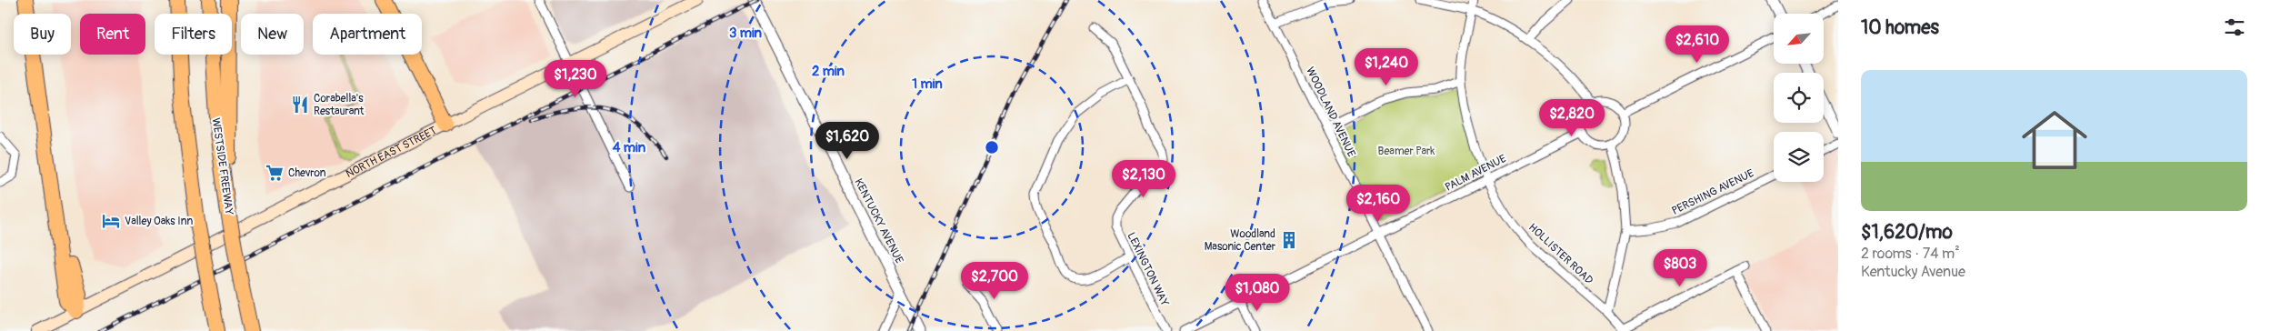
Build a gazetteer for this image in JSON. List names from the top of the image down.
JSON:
{
  "streets": {
    "highway": ["WESTSIDE FREEWAY"],
    "main road": ["NORTH EAST STREET"],
    "street": [
      "WOODLAND AVENUE",
      "PALM AVENUE",
      "PERSHING AVENUE",
      "KENTUCKY AVENUE",
      "HOLLISTER ROAD",
      "LEXINGTON WAY"
    ]
  },
  "crossings": [
    ["WOODLAND AVENUE", "PALM AVENUE"],
    ["PALM AVENUE", "HOLLISTER ROAD"]
  ],
  "parks": ["Beamer Park"],
  "places": {
    "restaurant": ["Corabella's Restaurant"],
    "supermarket": ["Chevron"],
    "hotel": ["Valley Oaks Inn"],
    "building": ["Woodland Masonic Center"]
  },
  "north": "bottom left",
  "page": {
    "heading": "10 homes",
    "chip": [
      "Buy",
      "Rent",
      "Filters",
      "New",
      "Apartment"
    ],
    "price": [
      "$2,610",
      "$1,240",
      "$1,230",
      "$2,820",
      "$1,620",
      "$2,130",
      "$2,160",
      "$803",
      "$2,700",
      "$1,080"
    ],
    "list": [
      {
        "name": "$1,620/mo",
        "note": "2 rooms · 74 m² · Kentucky Avenue"
      }
    ]
  },
  "rings": [
    "3 min",
    "2 min",
    "1 min",
    "4 min"
  ]
}
